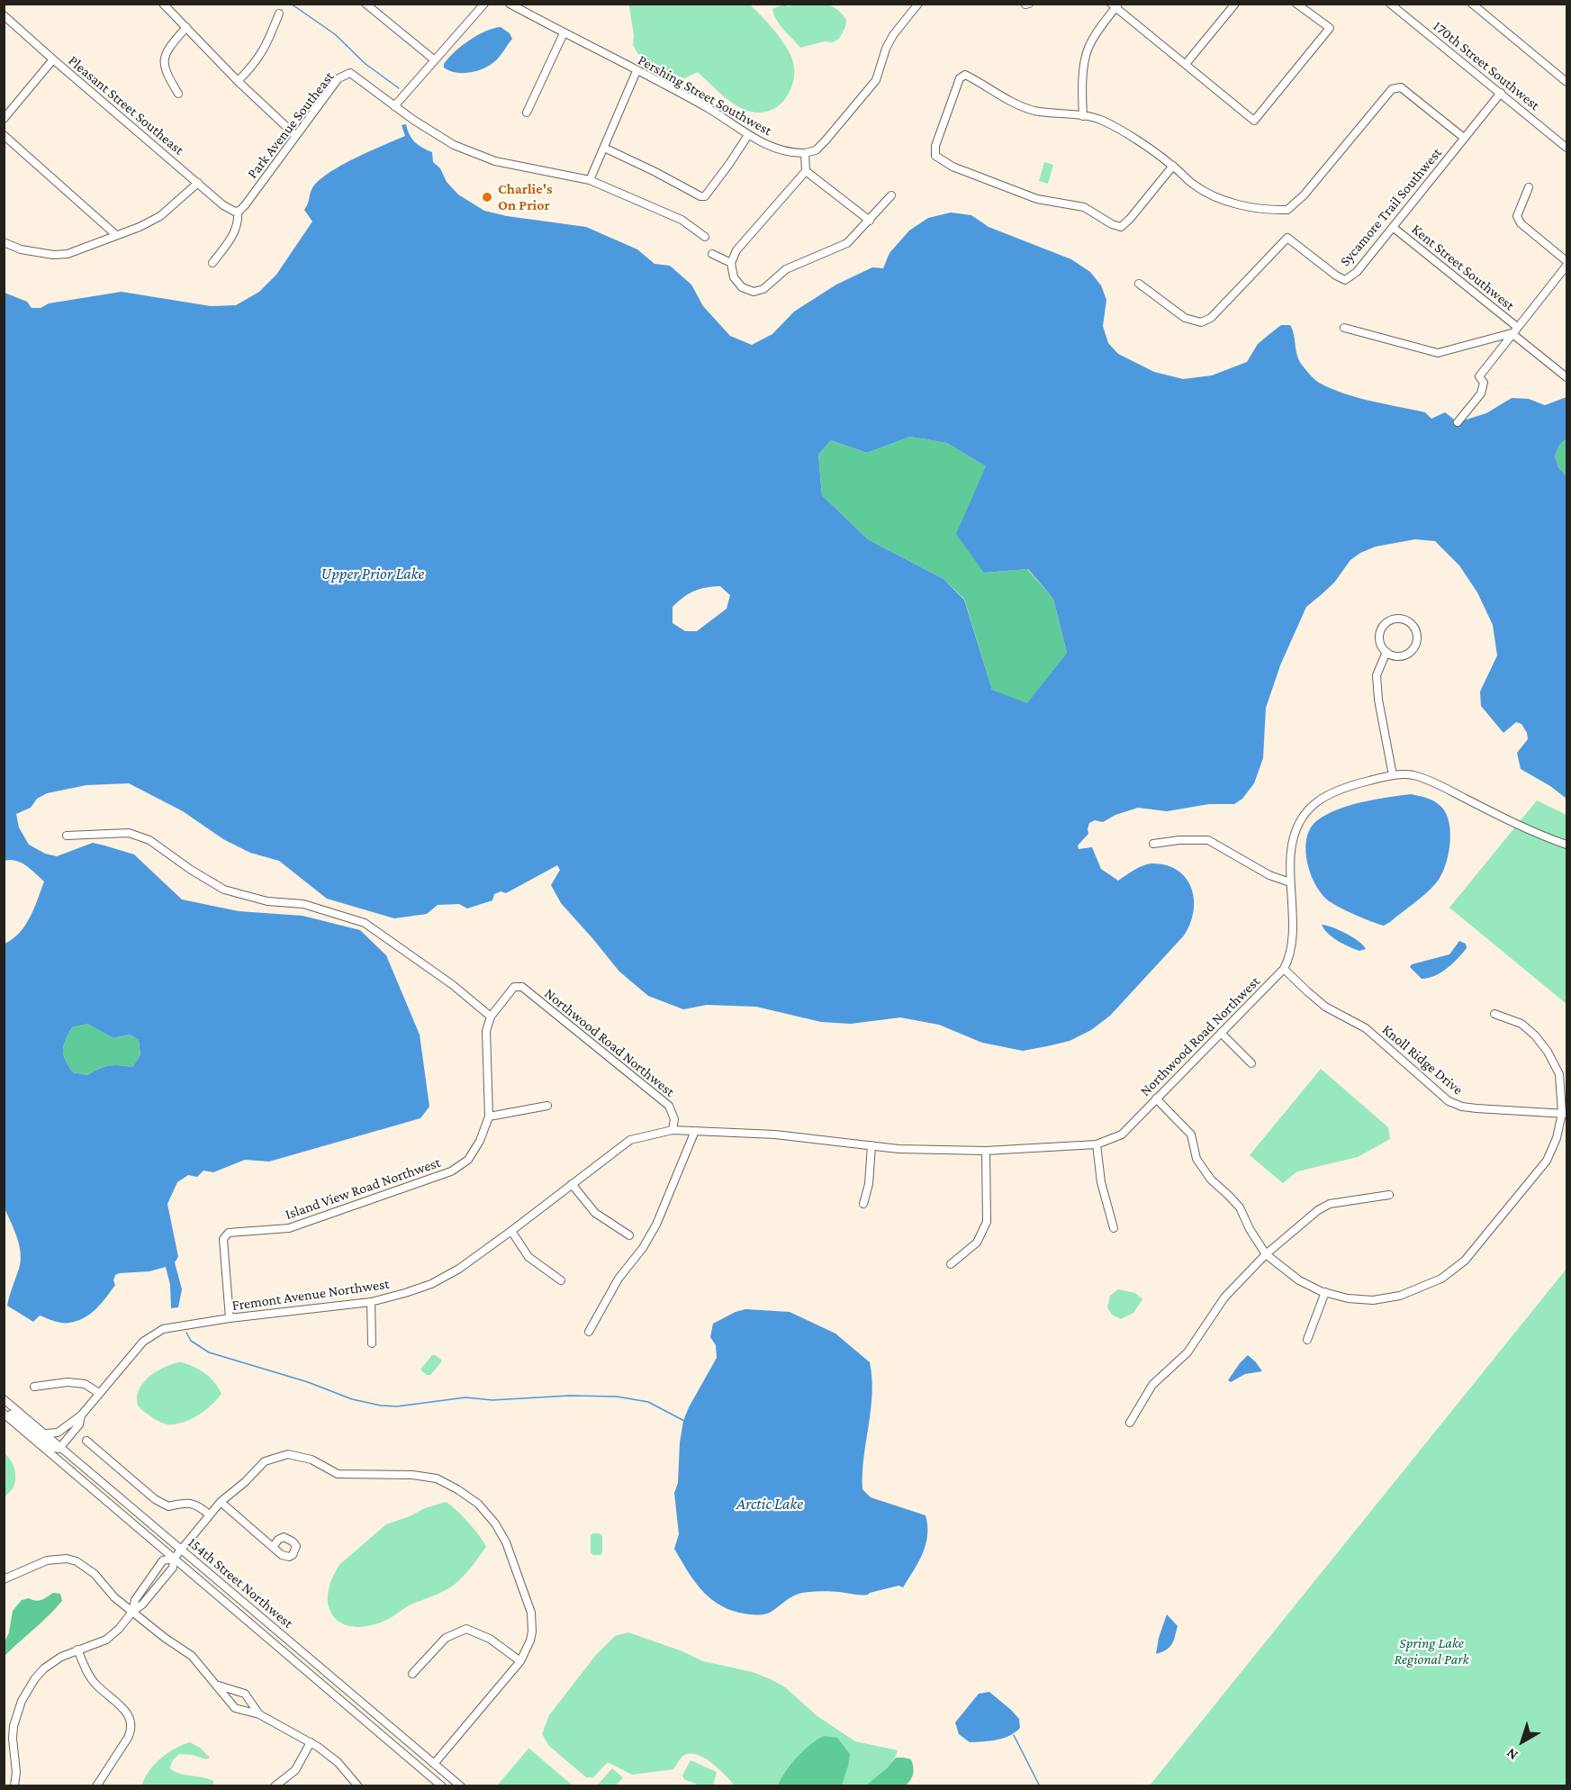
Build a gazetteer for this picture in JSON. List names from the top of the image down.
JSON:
{
  "streets": {
    "street": [
      "170th Street Southwest",
      "Pershing Street Southwest",
      "Pleasant Street Southeast",
      "Park Avenue Southeast",
      "Sycamore Trail Southwest",
      "Kent Street Southwest",
      "Northwood Road Northwest",
      "Knoll Ridge Drive",
      "Island View Road Northwest",
      "Fremont Avenue Northwest",
      "154th Street Northwest"
    ]
  },
  "crossings": [
    ["170th Street Southwest", "Sycamore Trail Southwest"],
    ["Pleasant Street Southeast", "Park Avenue Southeast"],
    ["Sycamore Trail Southwest", "Kent Street Southwest"],
    ["Northwood Road Northwest", "Knoll Ridge Drive"],
    ["Northwood Road Northwest", "Island View Road Northwest"],
    ["Northwood Road Northwest", "Fremont Avenue Northwest"],
    ["Island View Road Northwest", "Fremont Avenue Northwest"],
    ["Fremont Avenue Northwest", "154th Street Northwest"]
  ],
  "water": ["Upper Prior Lake", "Arctic Lake"],
  "parks": ["Spring Lake Regional Park"],
  "places": ["Charlie's On Prior"],
  "north": "bottom left"
}
